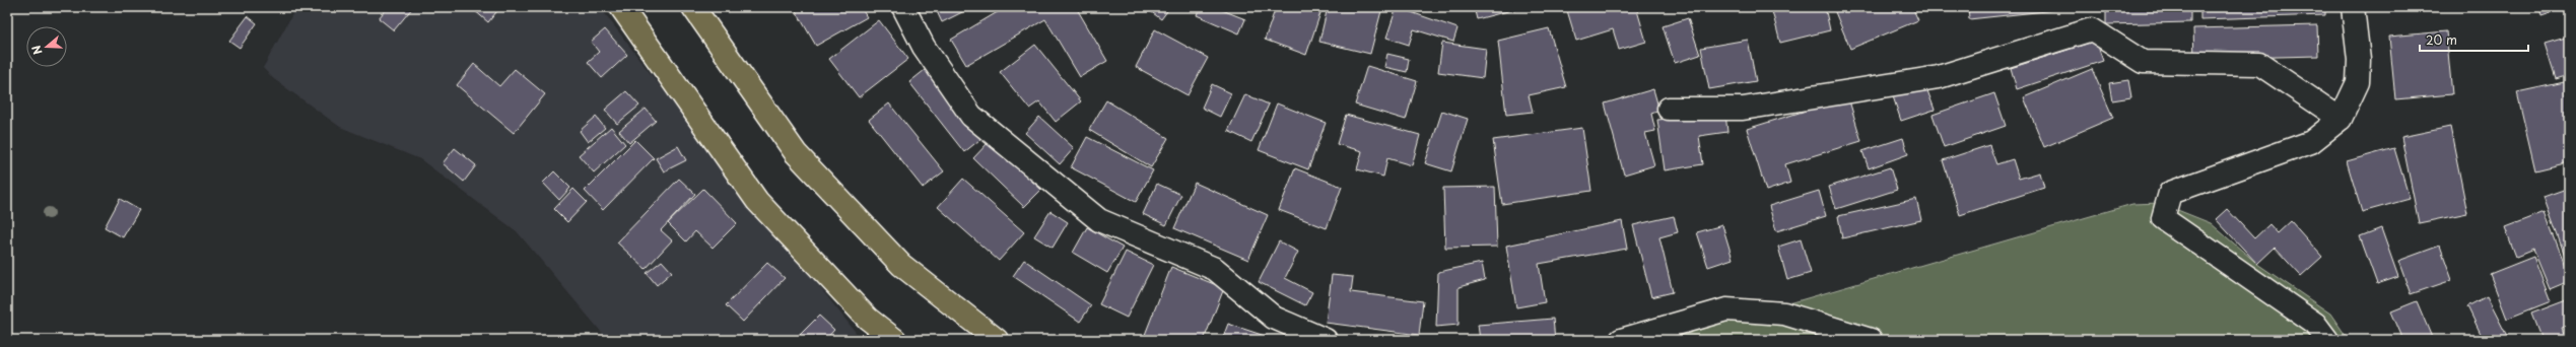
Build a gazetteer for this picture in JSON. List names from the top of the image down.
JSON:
{
  "scale_bar": "20 m",
  "north": "left"
}
